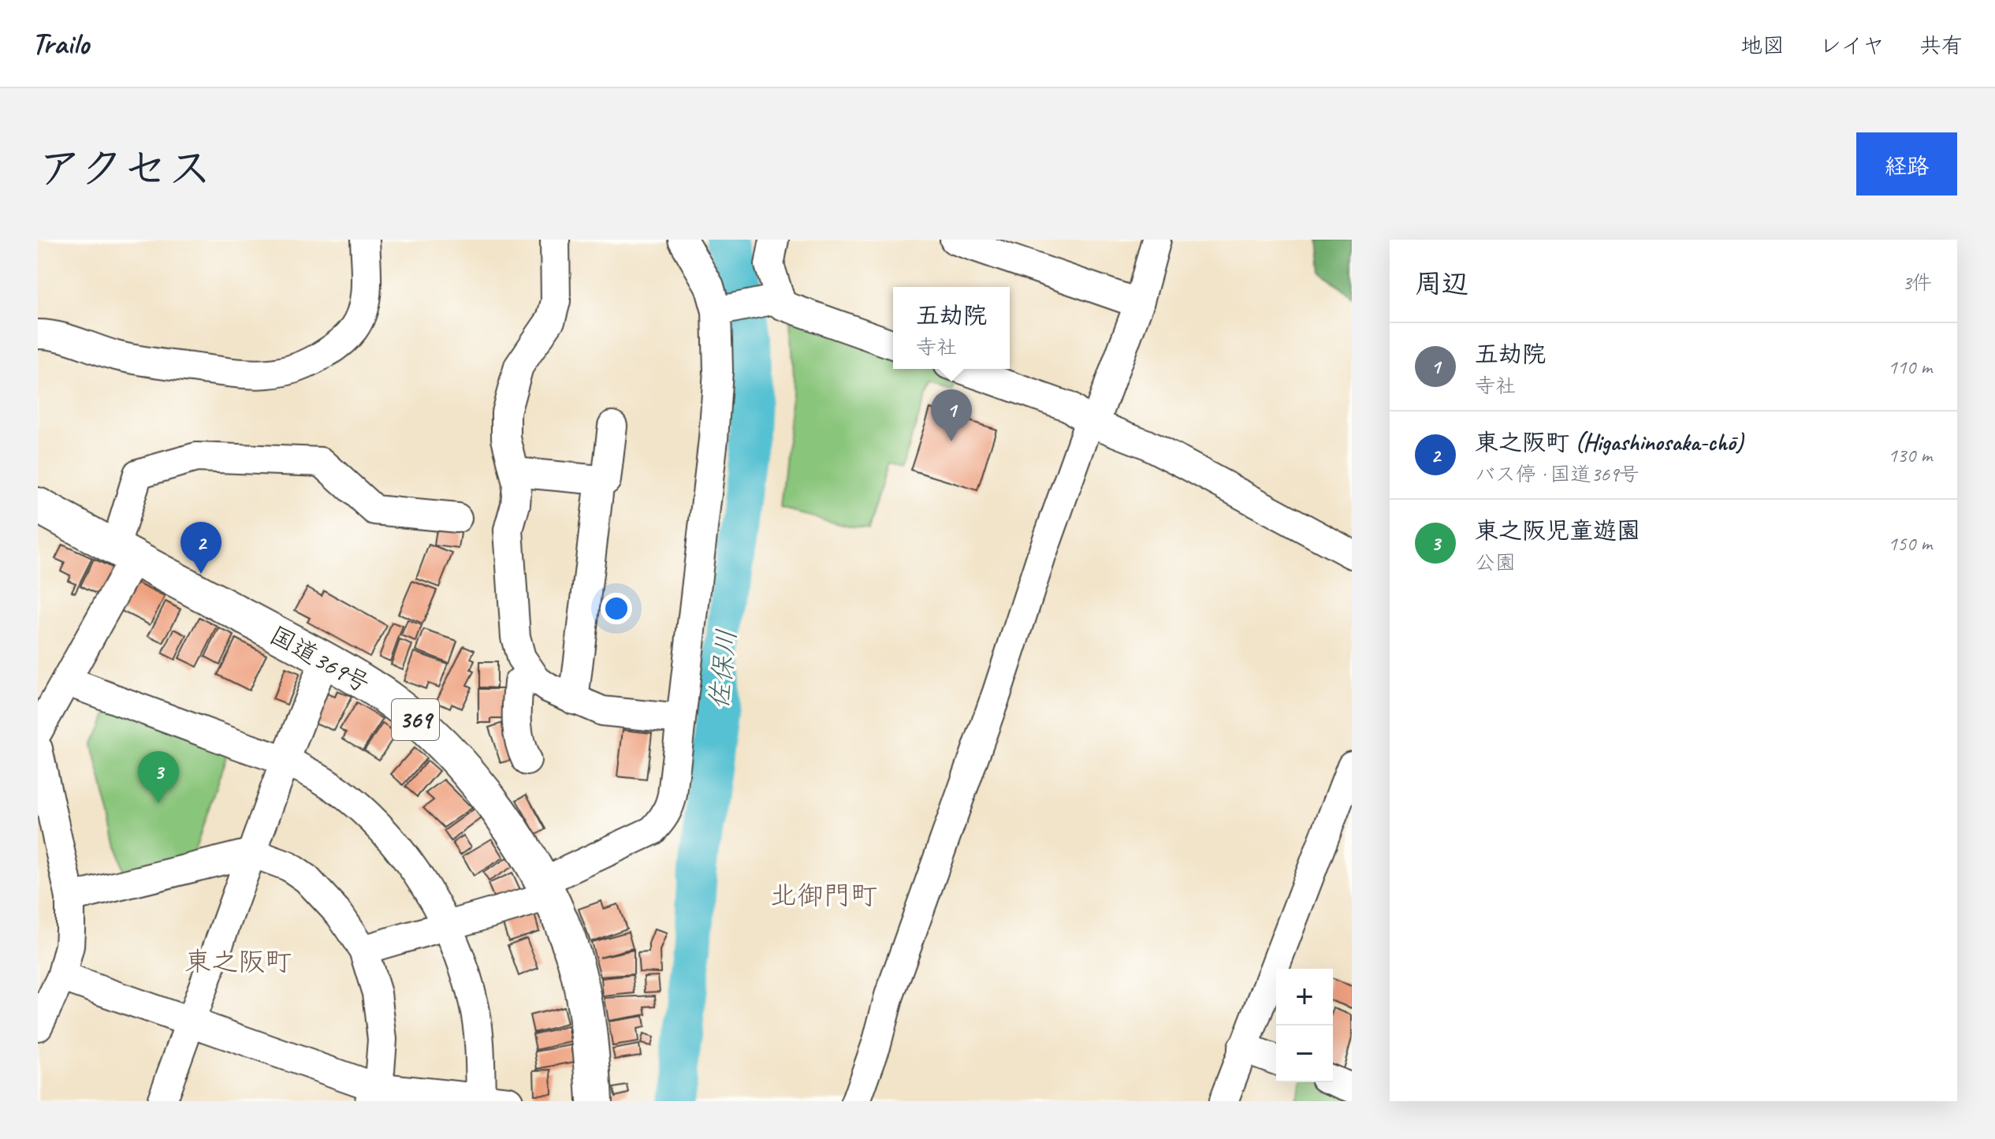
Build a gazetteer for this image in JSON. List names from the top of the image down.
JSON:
{
  "streets": {
    "highway": ["国道369号", "369"]
  },
  "districts": ["北御門町", "東之阪町"],
  "water": ["佐保川"],
  "page": {
    "header": "Trailo",
    "nav": ["地図", "レイヤ", "共有"],
    "title": "アクセス",
    "buttons": "経路",
    "heading": ["周辺", "3件"],
    "popup": ["五劫院", "寺社"],
    "list": [
      {
        "mark": "1",
        "name": "五劫院",
        "note": "寺社",
        "value": "110 m"
      },
      {
        "mark": "2",
        "name": "東之阪町 (Higashinosaka-chō)",
        "note": "バス停 · 国道369号",
        "value": "130 m"
      },
      {
        "mark": "3",
        "name": "東之阪児童遊園",
        "note": "公園",
        "value": "150 m"
      }
    ],
    "pins": ["1", "2", "3"],
    "map_buttons": ["+", "−"]
  }
}
